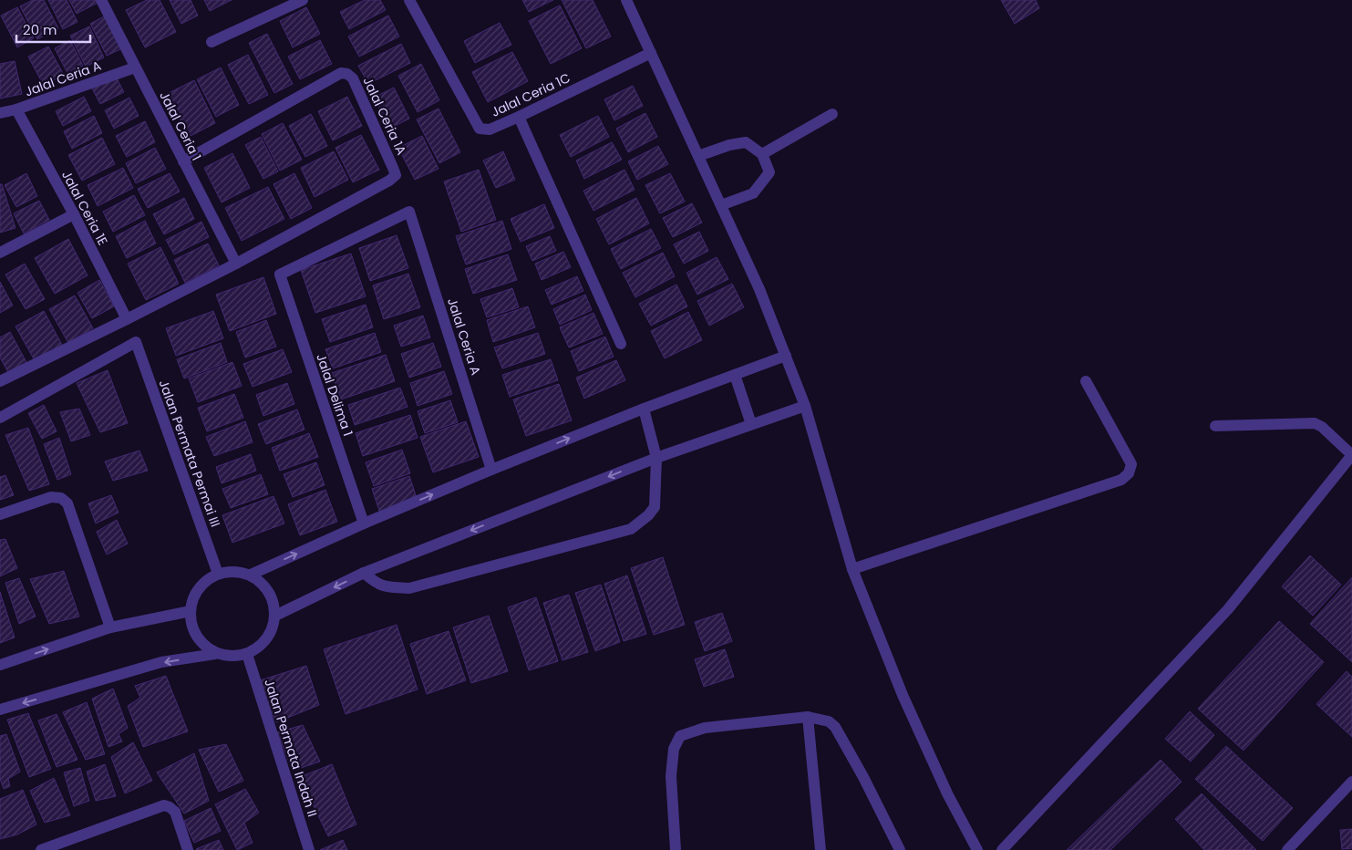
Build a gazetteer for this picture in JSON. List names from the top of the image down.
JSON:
{
  "streets": {
    "street": [
      "Jalal Ceria A",
      "Jalal Ceria 1C",
      "Jalal Ceria 1A",
      "Jalal Ceria 1",
      "Jalal Ceria 1E",
      "Jalal Delima 1",
      "Jalan Permata Permai III",
      "Jalan Permata Indah II"
    ]
  },
  "crossings": [
    ["Jalal Ceria A", "Jalal Ceria 1"],
    ["Jalal Ceria A", "Jalal Ceria 1E"],
    ["Jalal Ceria A", "Jalal Delima 1"],
    ["Jalal Ceria 1A", "Jalal Ceria 1"],
    ["Jalan Permata Permai III", "Jalan Permata Indah II"]
  ],
  "scale_bar": "20 m"
}
